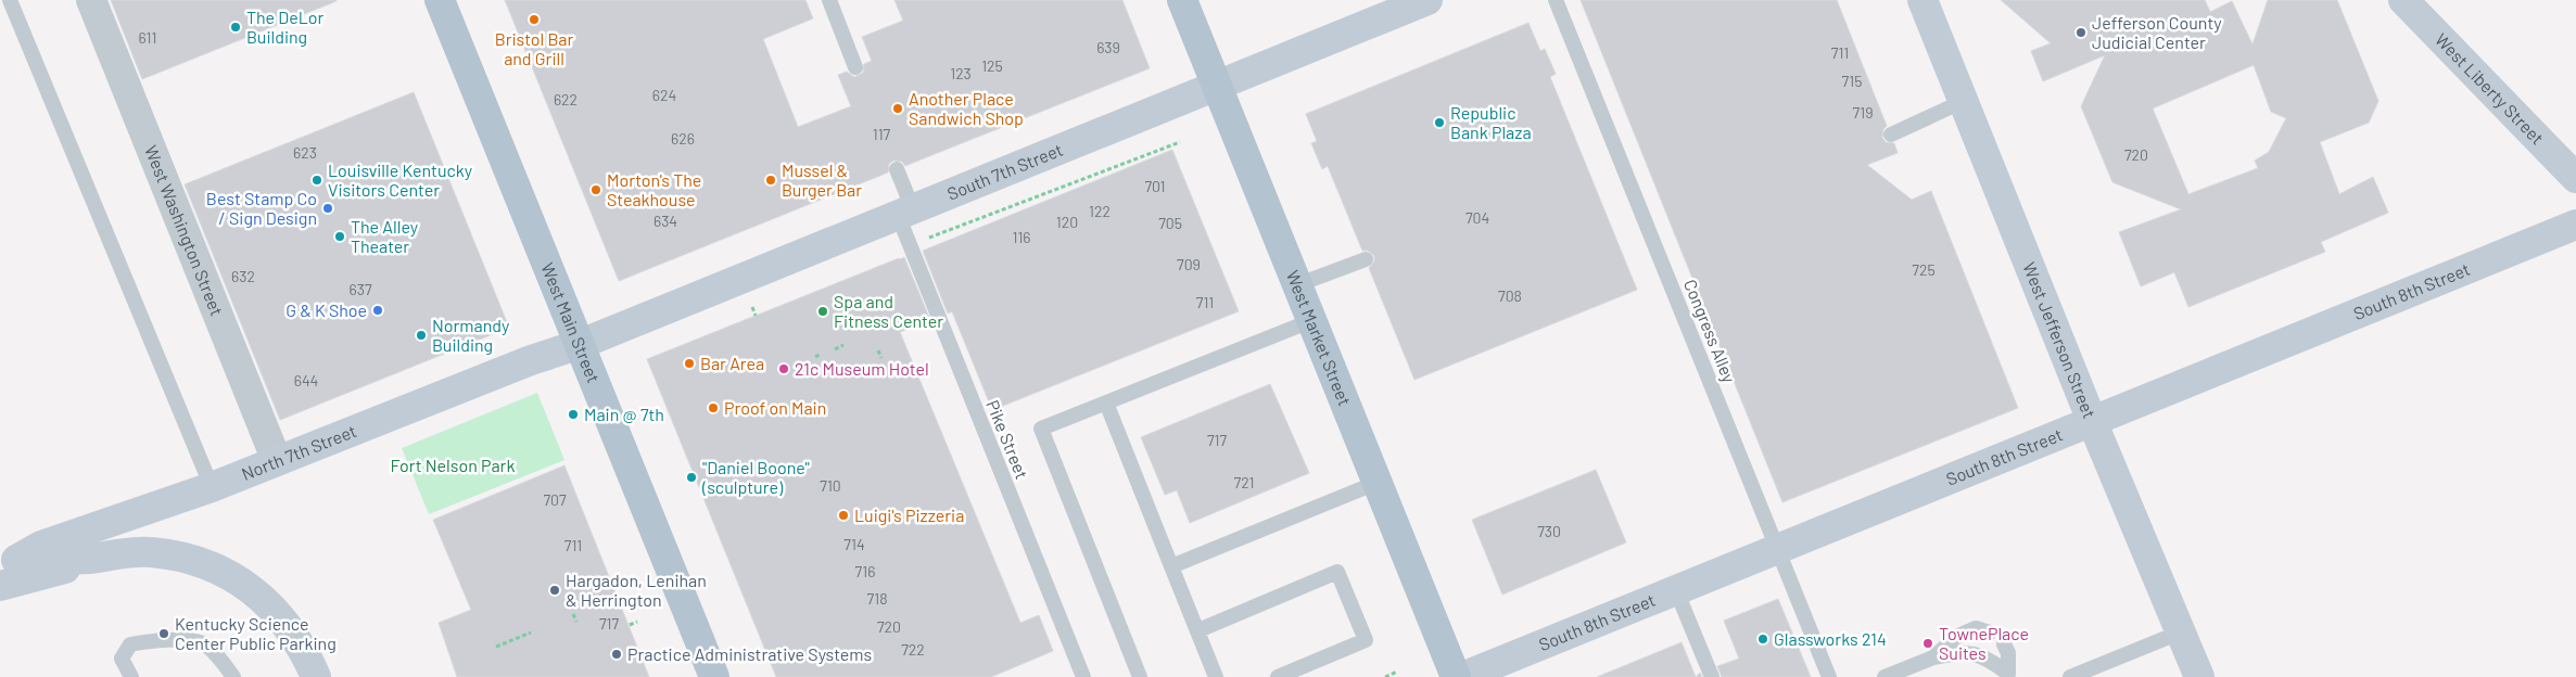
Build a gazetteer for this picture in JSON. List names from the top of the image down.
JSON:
{
  "streets": {
    "main road": ["West Main Street", "West Market Street"],
    "street": [
      "West Liberty Street",
      "South 7th Street",
      "West Washington Street",
      "South 8th Street",
      "West Jefferson Street",
      "North 7th Street"
    ],
    "lane": ["Congress Alley", "Pike Street"]
  },
  "crossings": [
    ["South 7th Street", "West Main Street"],
    ["South 7th Street", "West Market Street"],
    ["South 7th Street", "Pike Street"],
    ["South 7th Street", "North 7th Street"],
    ["West Washington Street", "North 7th Street"],
    ["South 8th Street", "Congress Alley"],
    ["South 8th Street", "West Jefferson Street"],
    ["West Main Street", "North 7th Street"]
  ],
  "parks": ["Fort Nelson Park"],
  "places": [
    "Bristol Bar and Grill",
    "The DeLor Building",
    "Jefferson County Judicial Center",
    "Another Place Sandwich Shop",
    "Republic Bank Plaza",
    "Louisville Kentucky Visitors Center",
    "Mussel & Burger Bar",
    "Morton's The Steakhouse",
    "Best Stamp Co / Sign Design",
    "The Alley Theater",
    "G & K Shoe",
    "Spa and Fitness Center",
    "Normandy Building",
    "Bar Area",
    "21c Museum Hotel",
    "Proof on Main",
    "Main @ 7th",
    "\"Daniel Boone\" (sculpture)",
    "Luigi's Pizzeria",
    "Hargadon, Lenihan & Herrington",
    "Kentucky Science Center Public Parking",
    "Glassworks 214",
    "TownePlace Suites",
    "Practice Administrative Systems"
  ],
  "house_numbers": [
    "611",
    "639",
    "711",
    "125",
    "123",
    "715",
    "624",
    "622",
    "719",
    "117",
    "626",
    "623",
    "720",
    "701",
    "122",
    "704",
    "634",
    "120",
    "705",
    "116",
    "709",
    "725",
    "632",
    "637",
    "708",
    "711",
    "644",
    "717",
    "721",
    "710",
    "707",
    "730",
    "714",
    "711",
    "716",
    "718",
    "717",
    "720",
    "722"
  ]
}
